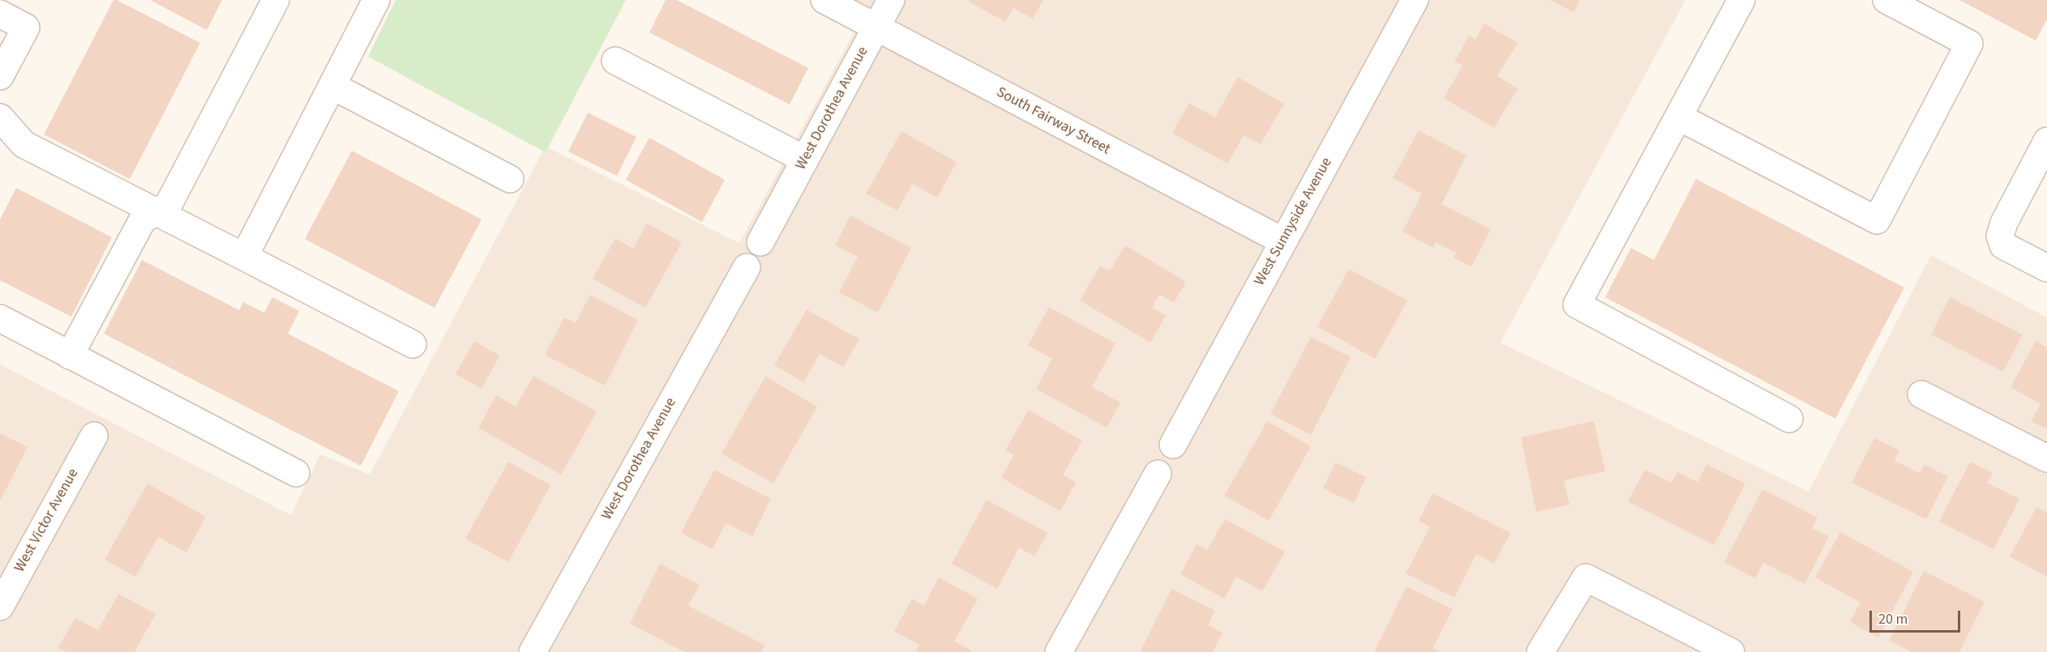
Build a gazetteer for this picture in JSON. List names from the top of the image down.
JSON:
{
  "streets": {
    "street": [
      "West Dorothea Avenue",
      "South Fairway Street",
      "West Sunnyside Avenue",
      "West Victor Avenue"
    ]
  },
  "crossings": [
    ["West Dorothea Avenue", "South Fairway Street"],
    ["South Fairway Street", "West Sunnyside Avenue"]
  ],
  "scale_bar": "20 m"
}
